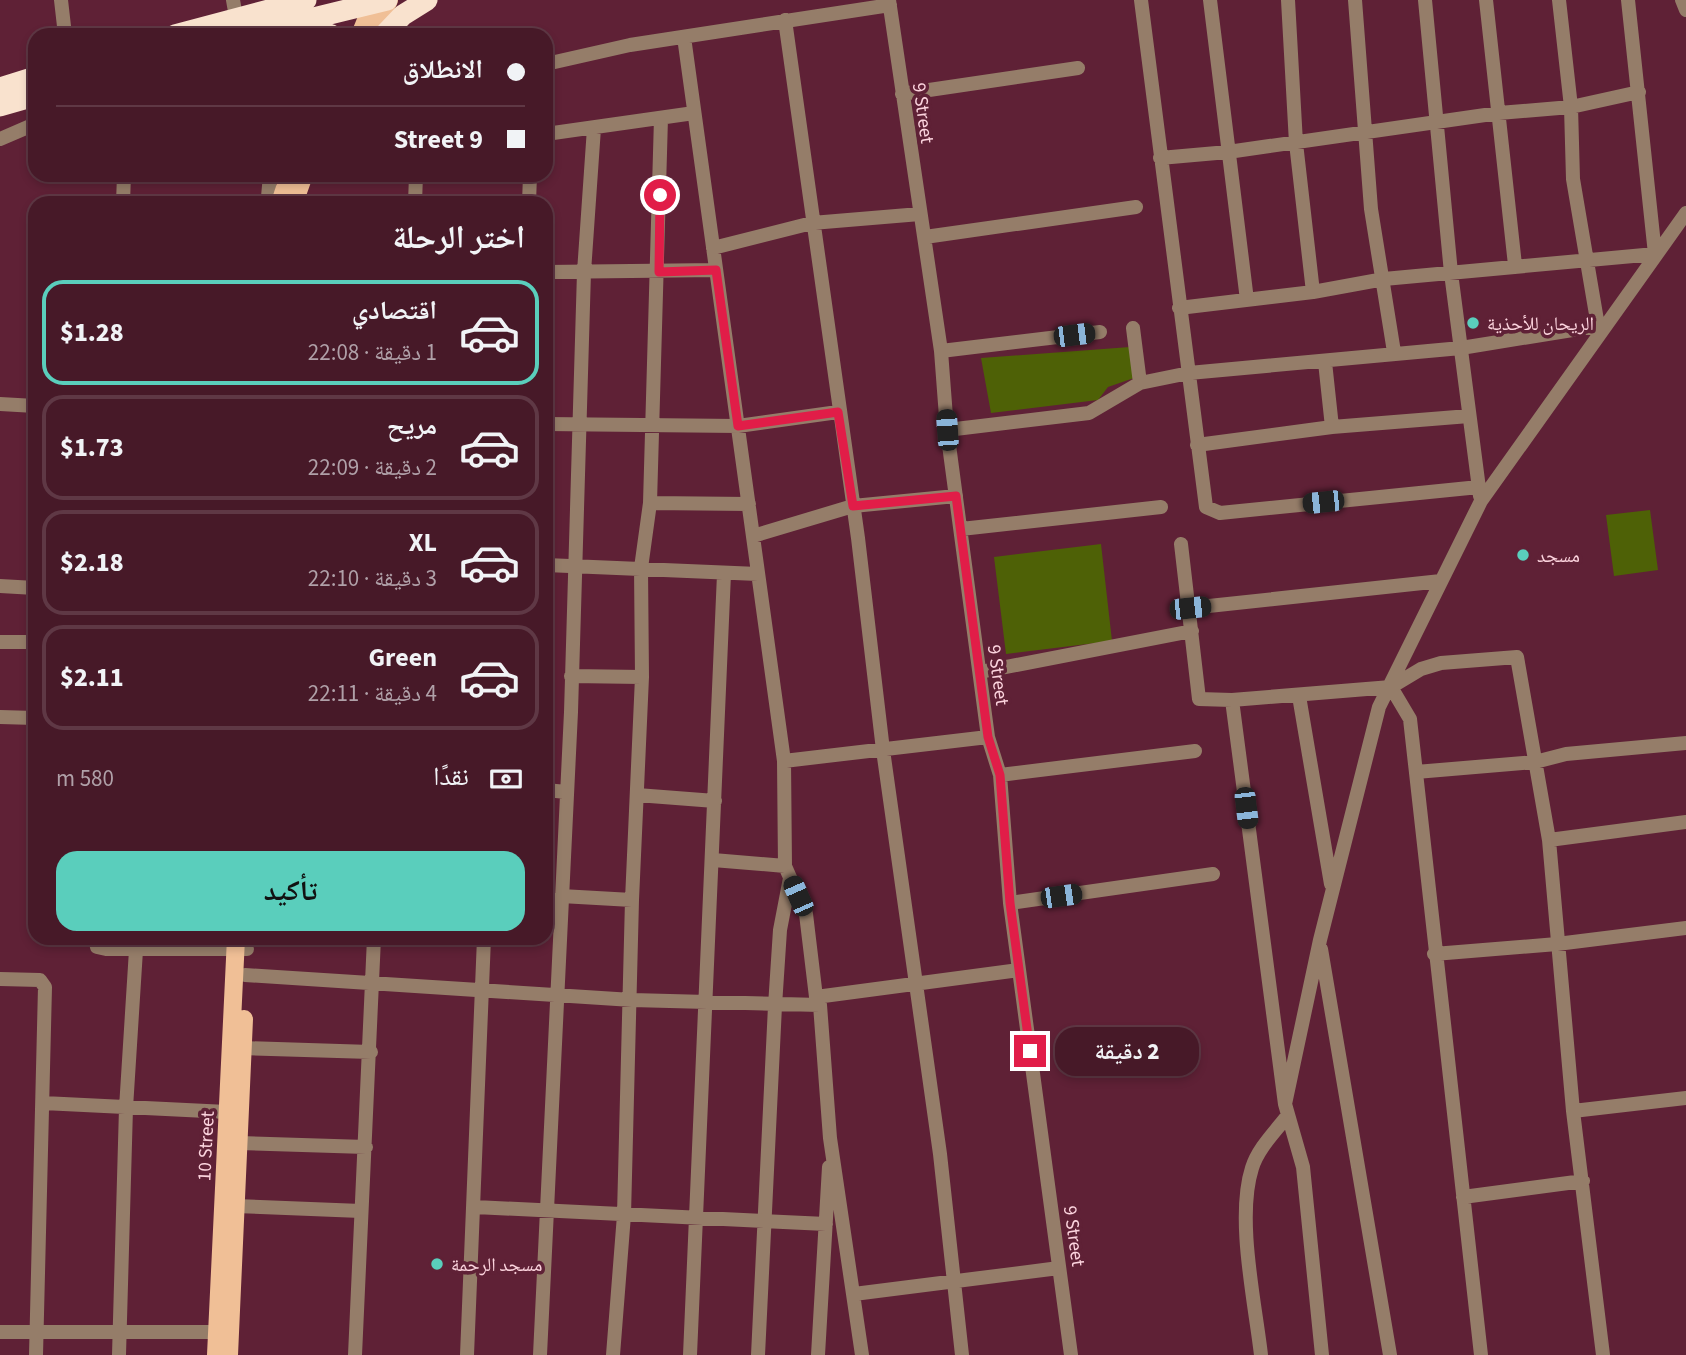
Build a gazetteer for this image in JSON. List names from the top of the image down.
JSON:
{
  "streets": {
    "main road": ["10 Street"],
    "street": ["9 Street"]
  },
  "places": ["الريحان للأحذية", "مسجد", "مسجد الرحمة"],
  "page": {
    "banner": ["الانطلاق", "9 Street"],
    "heading": "اختر الرحلة",
    "list": [
      {
        "name": "اقتصادي",
        "note": "1 دقيقة · 22:08",
        "value": "$1.28"
      },
      {
        "name": "مريح",
        "note": "2 دقيقة · 22:09",
        "value": "$1.73"
      },
      {
        "name": "XL",
        "note": "3 دقيقة · 22:10",
        "value": "$2.18"
      },
      {
        "name": "Green",
        "note": "4 دقيقة · 22:11",
        "value": "$2.11"
      }
    ],
    "pay": ["نقدًا", "580 m"],
    "buttons": "تأكيد",
    "bubble": "2 دقيقة"
  }
}
